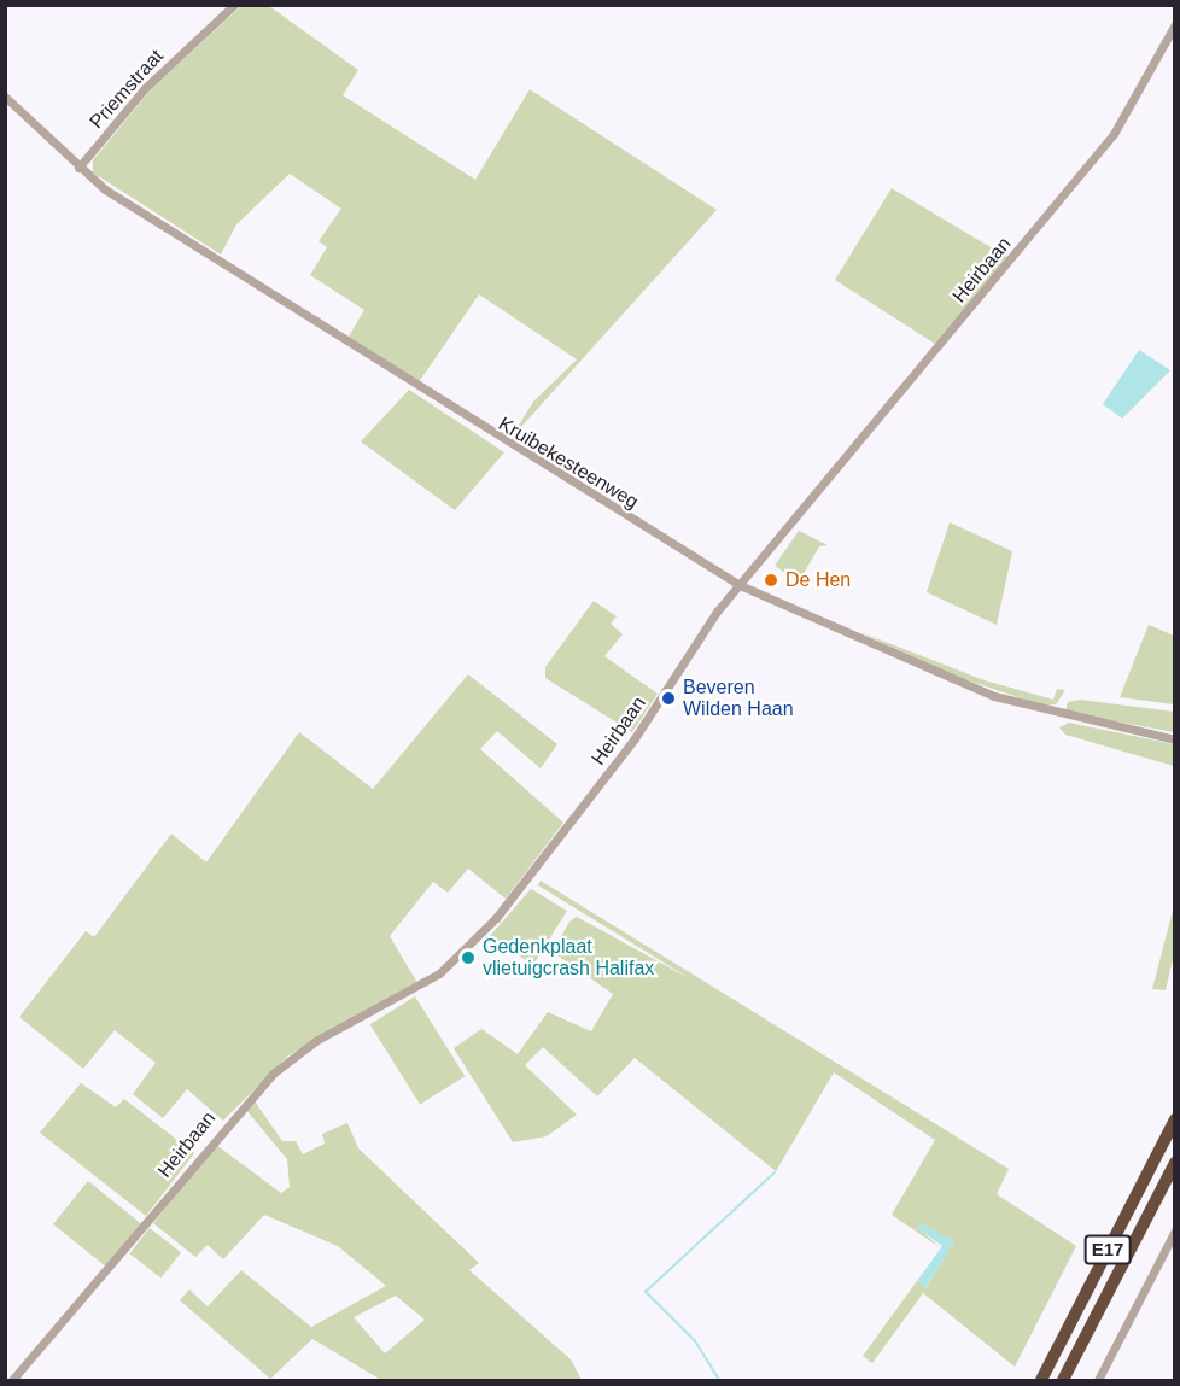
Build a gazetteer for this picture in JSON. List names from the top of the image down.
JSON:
{
  "streets": {
    "highway": ["E17"],
    "street": ["Priemstraat", "Heirbaan", "Kruibekesteenweg"]
  },
  "crossings": [
    ["Priemstraat", "Kruibekesteenweg"],
    ["Heirbaan", "Kruibekesteenweg"]
  ],
  "places": ["De Hen", "Beveren Wilden Haan", "Gedenkplaat vlietuigcrash Halifax"]
}
